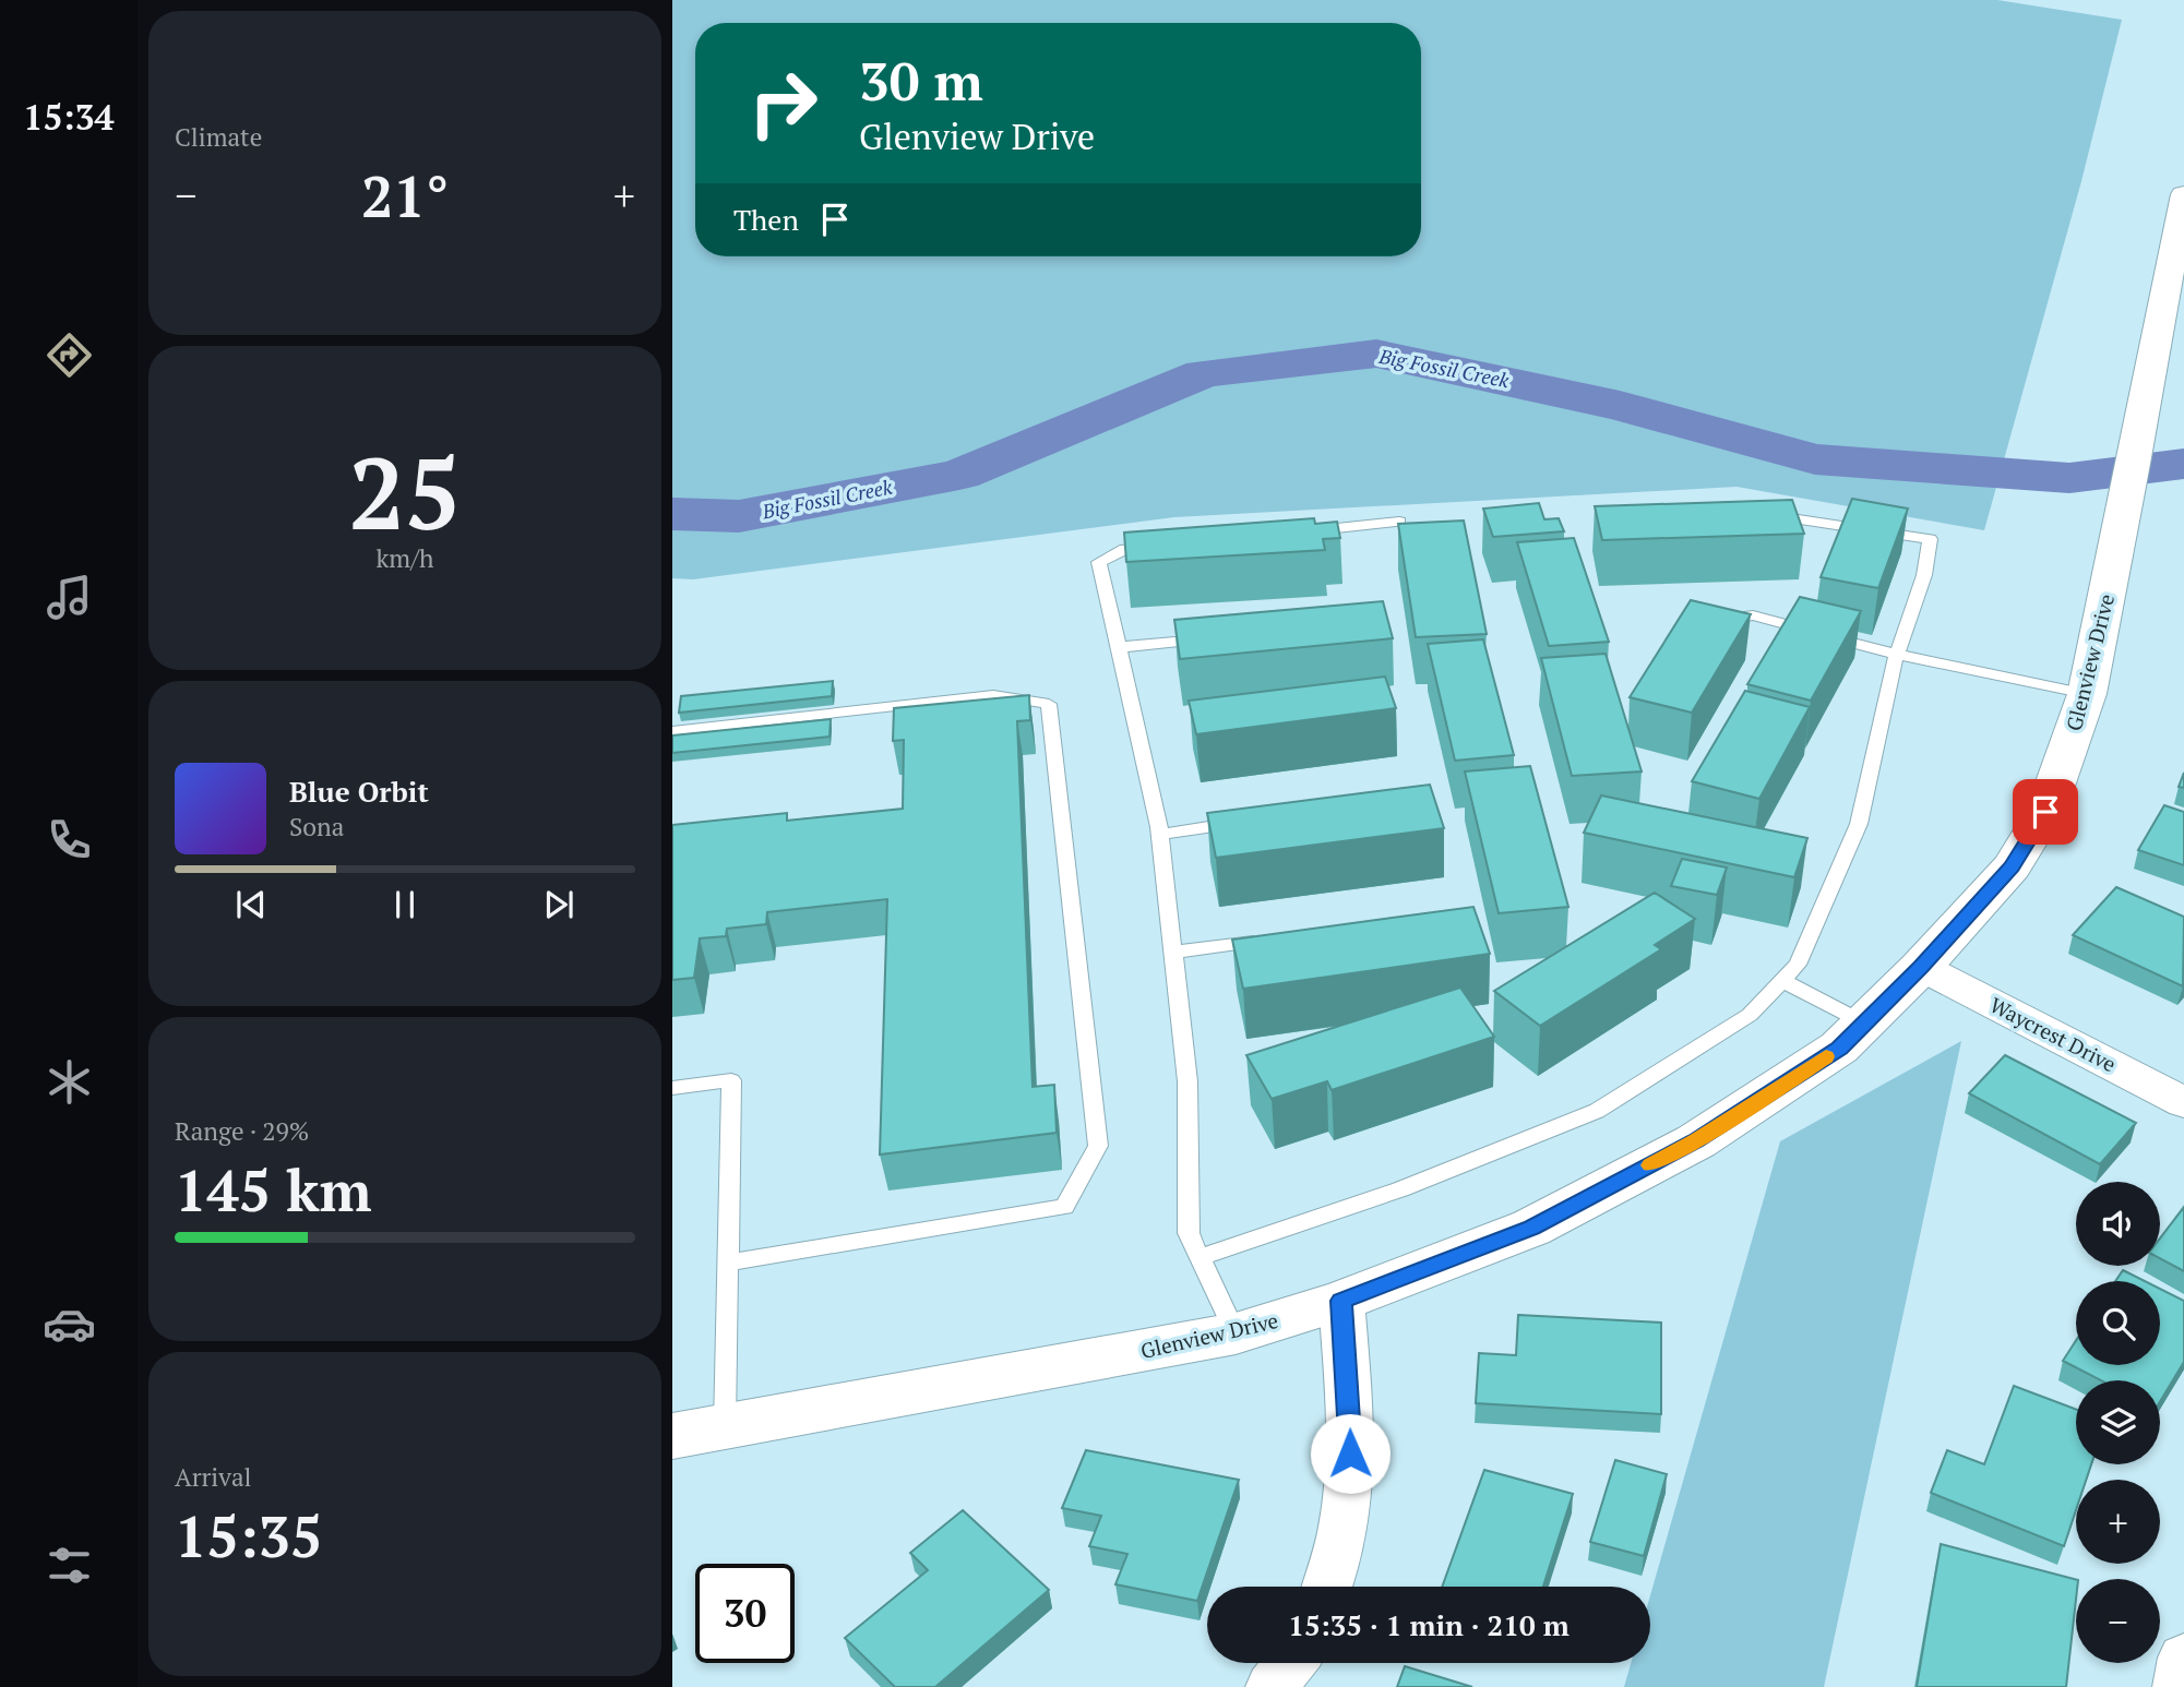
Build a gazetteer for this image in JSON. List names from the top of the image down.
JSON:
{
  "streets": {
    "main road": ["Glenview Drive"],
    "street": ["Waycrest Drive"]
  },
  "crossings": [
    ["Glenview Drive", "Waycrest Drive"]
  ],
  "water": ["Big Fossil Creek"],
  "page": {
    "tabs": "15:34",
    "tile": [
      "Climate",
      ["25", "km/h"],
      ["Range · 29%", "145 km"],
      ["Arrival", "15:35"]
    ],
    "turn": ["30 m", "Glenview Drive"],
    "heat": ["−", "21°", "+"],
    "then": "Then",
    "song": ["Blue Orbit", "Sona"],
    "map_buttons": ["+", "−"],
    "limit": "30",
    "trip": "15:35 · 1 min · 210 m"
  }
}
